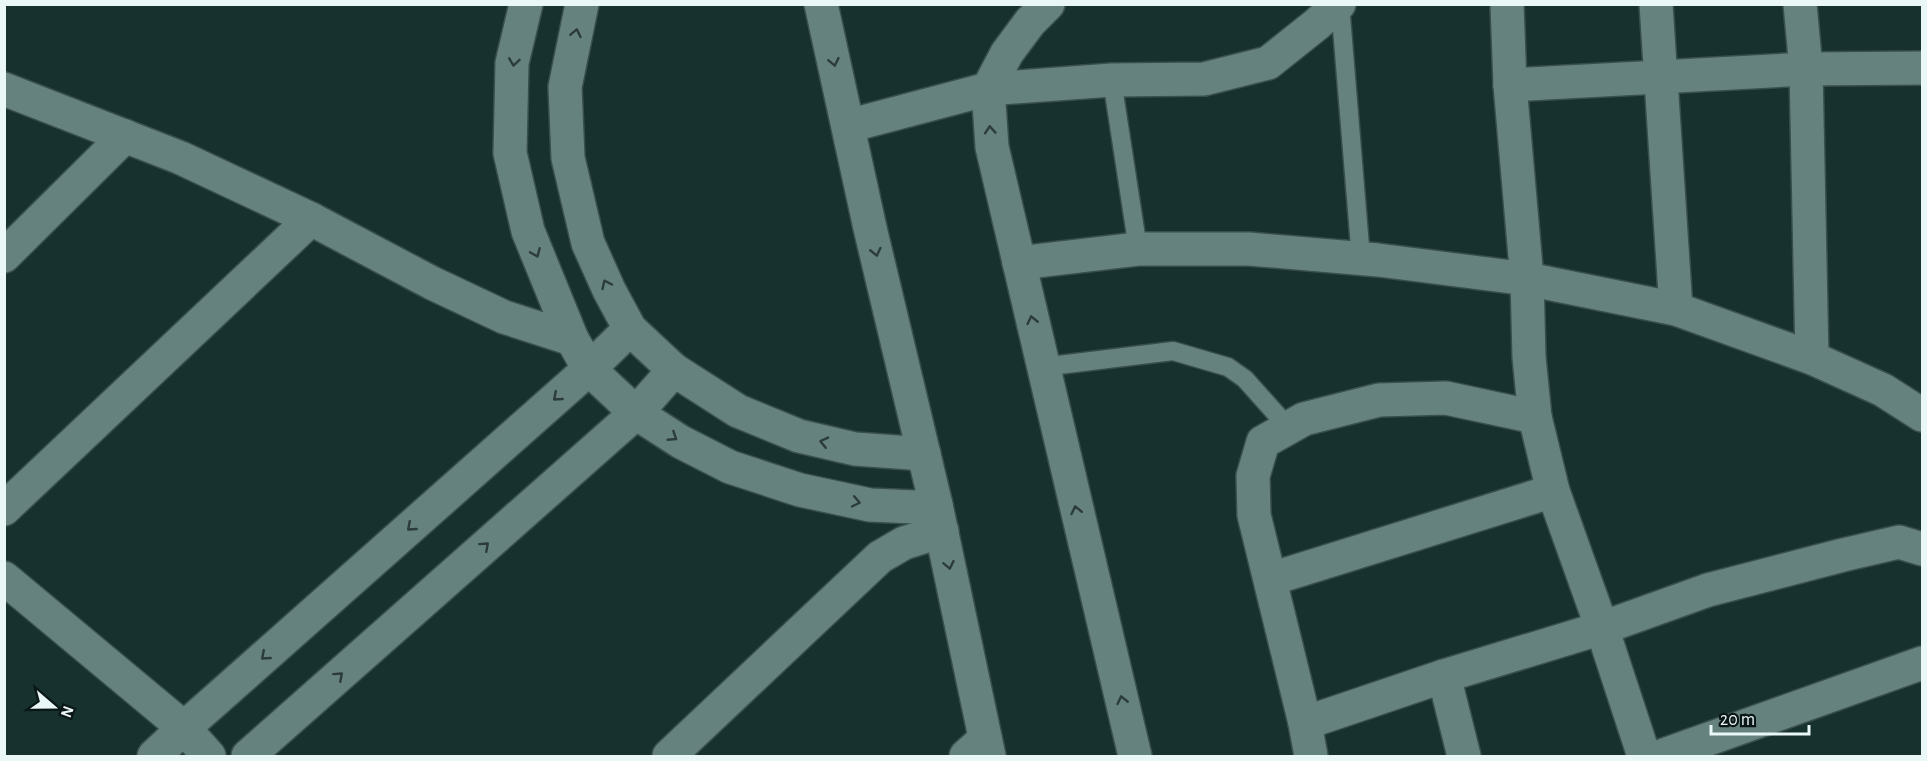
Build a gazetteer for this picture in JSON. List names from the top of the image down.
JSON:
{
  "scale_bar": "20 m",
  "north": "right"
}
